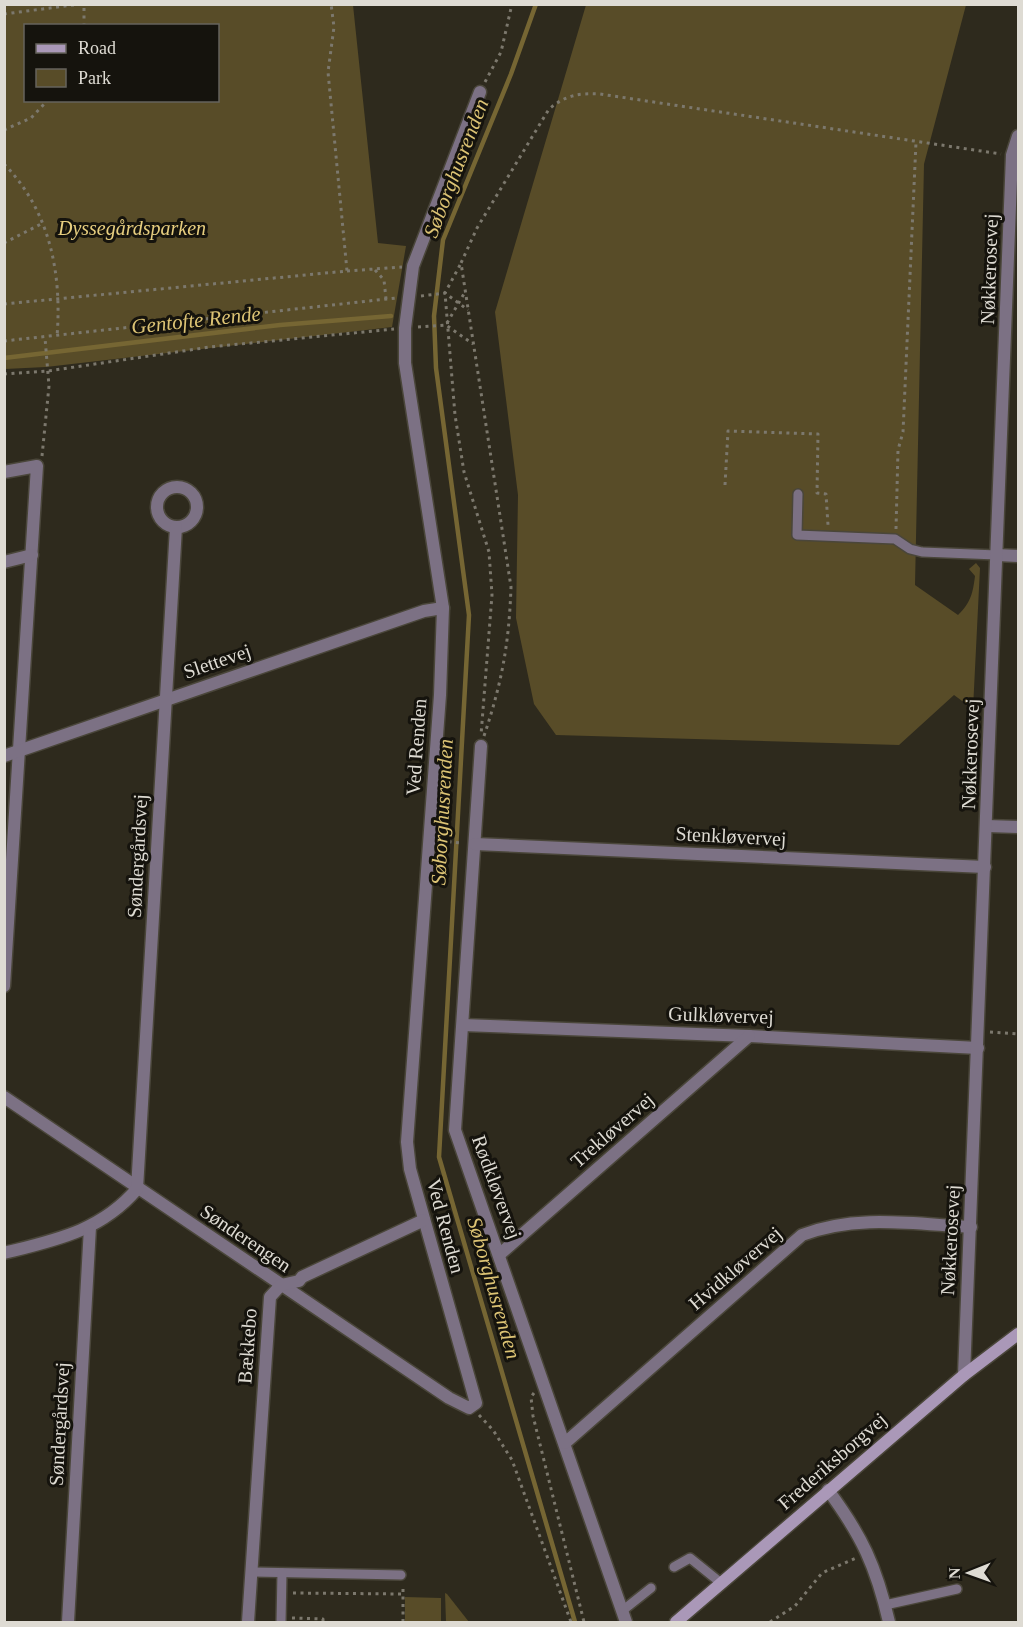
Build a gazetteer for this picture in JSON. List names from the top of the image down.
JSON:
{
  "streets": {
    "street": [
      "Nøkkerosevej",
      "Slettevej",
      "Ved Renden",
      "Stenkløvervej",
      "Søndergårdsvej",
      "Gulkløvervej",
      "Trekløvervej",
      "Rødkløvervej",
      "Sønderengen",
      "Hvidkløvervej",
      "Bækkebo",
      "Frederiksborgvej"
    ]
  },
  "crossings": [
    ["Nøkkerosevej", "Stenkløvervej"],
    ["Nøkkerosevej", "Gulkløvervej"],
    ["Nøkkerosevej", "Hvidkløvervej"],
    ["Nøkkerosevej", "Frederiksborgvej"],
    ["Slettevej", "Ved Renden"],
    ["Slettevej", "Søndergårdsvej"],
    ["Ved Renden", "Sønderengen"],
    ["Stenkløvervej", "Rødkløvervej"],
    ["Søndergårdsvej", "Sønderengen"],
    ["Gulkløvervej", "Trekløvervej"],
    ["Gulkløvervej", "Rødkløvervej"],
    ["Trekløvervej", "Rødkløvervej"],
    ["Rødkløvervej", "Hvidkløvervej"],
    ["Sønderengen", "Bækkebo"]
  ],
  "water": ["Søborghusrenden", "Gentofte Rende"],
  "parks": ["Dyssegårdsparken"],
  "legend": ["Road", "Park"],
  "north": "left"
}
